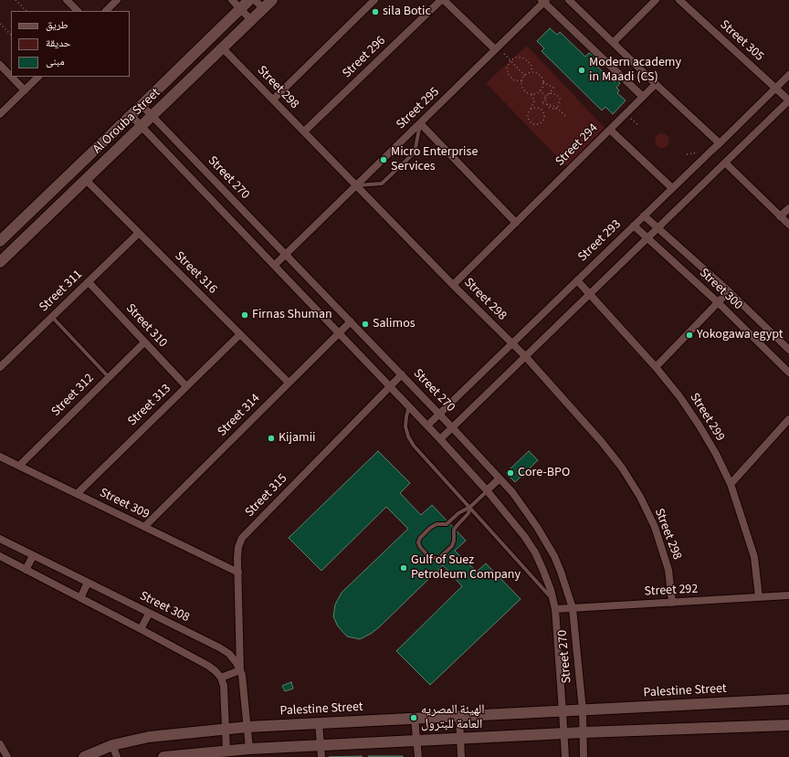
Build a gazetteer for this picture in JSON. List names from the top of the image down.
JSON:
{
  "streets": {
    "street": [
      "Street 305",
      "Street 296",
      "Street 298",
      "Street 295",
      "Al Orouba Street",
      "Street 294",
      "Street 270",
      "Street 293",
      "Street 316",
      "Street 300",
      "Street 311",
      "Street 310",
      "Street 312",
      "Street 313",
      "Street 314",
      "Street 299",
      "Street 315",
      "Street 309",
      "Street 292",
      "Street 308",
      "Palestine Street"
    ]
  },
  "crossings": [
    ["Street 305", "Street 293"],
    ["Street 296", "Street 298"],
    ["Street 298", "Street 295"],
    ["Street 298", "Al Orouba Street"],
    ["Street 298", "Street 294"],
    ["Street 298", "Street 293"],
    ["Street 298", "Street 292"],
    ["Street 295", "Street 270"],
    ["Al Orouba Street", "Street 270"],
    ["Al Orouba Street", "Street 316"],
    ["Street 270", "Street 293"],
    ["Street 270", "Street 314"],
    ["Street 270", "Street 315"],
    ["Street 270", "Street 292"],
    ["Street 270", "Palestine Street"],
    ["Street 293", "Street 300"],
    ["Street 293", "Street 299"],
    ["Street 316", "Street 311"],
    ["Street 316", "Street 313"],
    ["Street 316", "Street 314"],
    ["Street 311", "Street 310"],
    ["Street 310", "Street 312"],
    ["Street 310", "Street 313"],
    ["Street 312", "Street 309"],
    ["Street 313", "Street 309"],
    ["Street 314", "Street 309"],
    ["Street 299", "Street 292"],
    ["Street 315", "Street 309"],
    ["Street 315", "Street 308"],
    ["Street 308", "Palestine Street"]
  ],
  "places": [
    "sila Botic",
    "Modern academy in Maadi (CS)",
    "Micro Enterprise Services",
    "Firnas Shuman",
    "Salimos",
    "Yokogawa egypt",
    "Kijamii",
    "Core-BPO",
    "Gulf of Suez Petroleum Company",
    "الهيئة المصريه العامة للبترول"
  ],
  "legend": ["طريق", "حديقة", "مبنى"]
}
